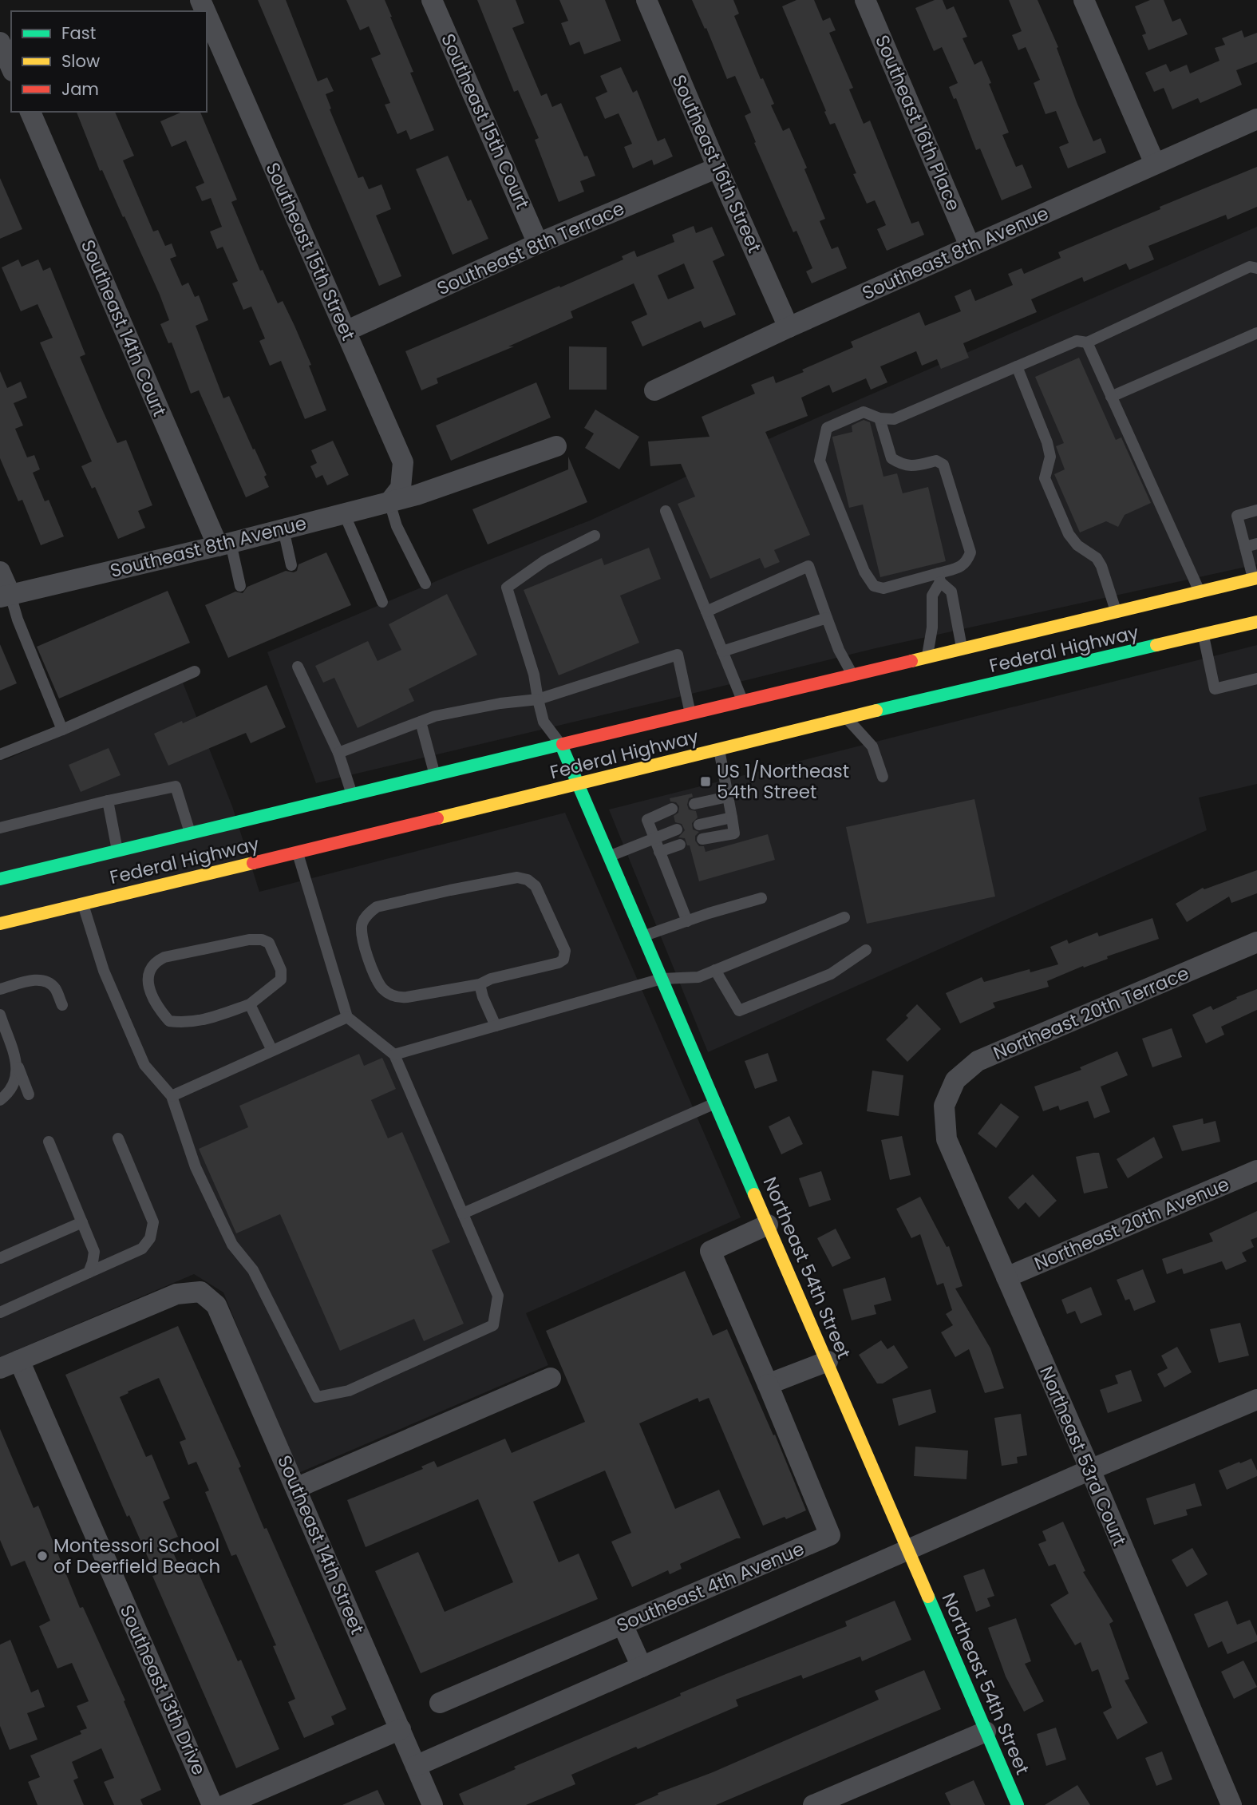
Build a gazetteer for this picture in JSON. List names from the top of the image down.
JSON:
{
  "streets": {
    "main road": ["Federal Highway", "Northeast 54th Street"],
    "street": [
      "Southeast 15th Court",
      "Southeast 16th Place",
      "Southeast 16th Street",
      "Southeast 8th Terrace",
      "Southeast 15th Street",
      "Southeast 8th Avenue",
      "Southeast 14th Court",
      "Northeast 20th Terrace",
      "Northeast 20th Avenue",
      "Northeast 53rd Court",
      "Southeast 14th Street",
      "Southeast 4th Avenue",
      "Southeast 13th Drive"
    ]
  },
  "crossings": [
    ["Southeast 15th Court", "Southeast 8th Terrace"],
    ["Southeast 16th Place", "Southeast 8th Avenue"],
    ["Southeast 16th Street", "Southeast 8th Terrace"],
    ["Southeast 16th Street", "Southeast 8th Avenue"],
    ["Southeast 8th Terrace", "Southeast 15th Street"],
    ["Southeast 15th Street", "Southeast 8th Avenue"],
    ["Southeast 8th Avenue", "Southeast 14th Court"],
    ["Federal Highway", "Northeast 54th Street"],
    ["Northeast 20th Terrace", "Northeast 53rd Court"],
    ["Northeast 20th Avenue", "Northeast 53rd Court"],
    ["Southeast 14th Street", "Southeast 13th Drive"]
  ],
  "places": {
    "transit": ["US 1/Northeast 54th Street"],
    "other": ["Montessori School of Deerfield Beach"]
  },
  "legend": ["Fast", "Slow", "Jam"]
}
